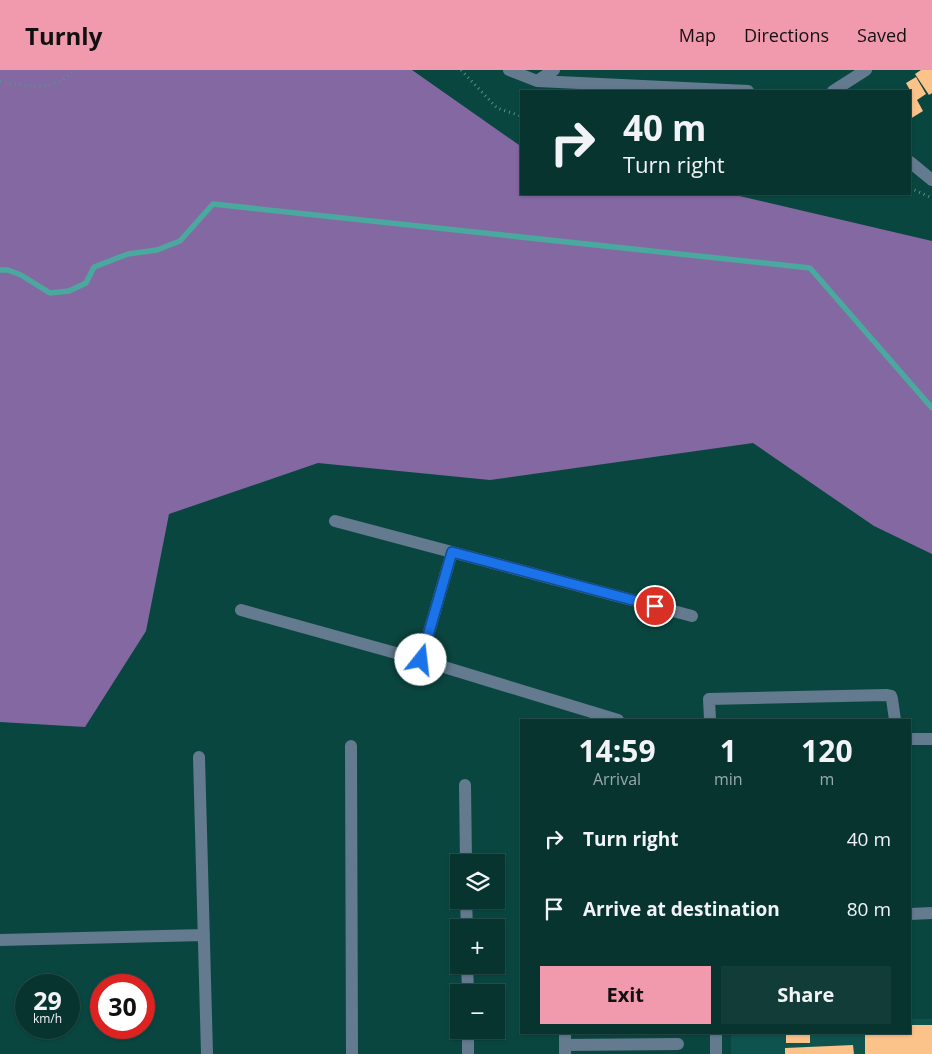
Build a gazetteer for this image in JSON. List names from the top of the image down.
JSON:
{
  "page": {
    "header": "Turnly",
    "nav": ["Map", "Directions", "Saved"],
    "turn": ["40 m", "Turn right"],
    "eta": [
      "14:59",
      "Arrival",
      "1",
      "min",
      "120",
      "m"
    ],
    "list": [
      {
        "name": "Turn right",
        "value": "40 m"
      },
      {
        "name": "Arrive at destination",
        "value": "80 m"
      }
    ],
    "map_buttons": ["+", "−"],
    "buttons": ["Exit", "Share"],
    "speed": "29 km/h",
    "limit": "30"
  }
}
